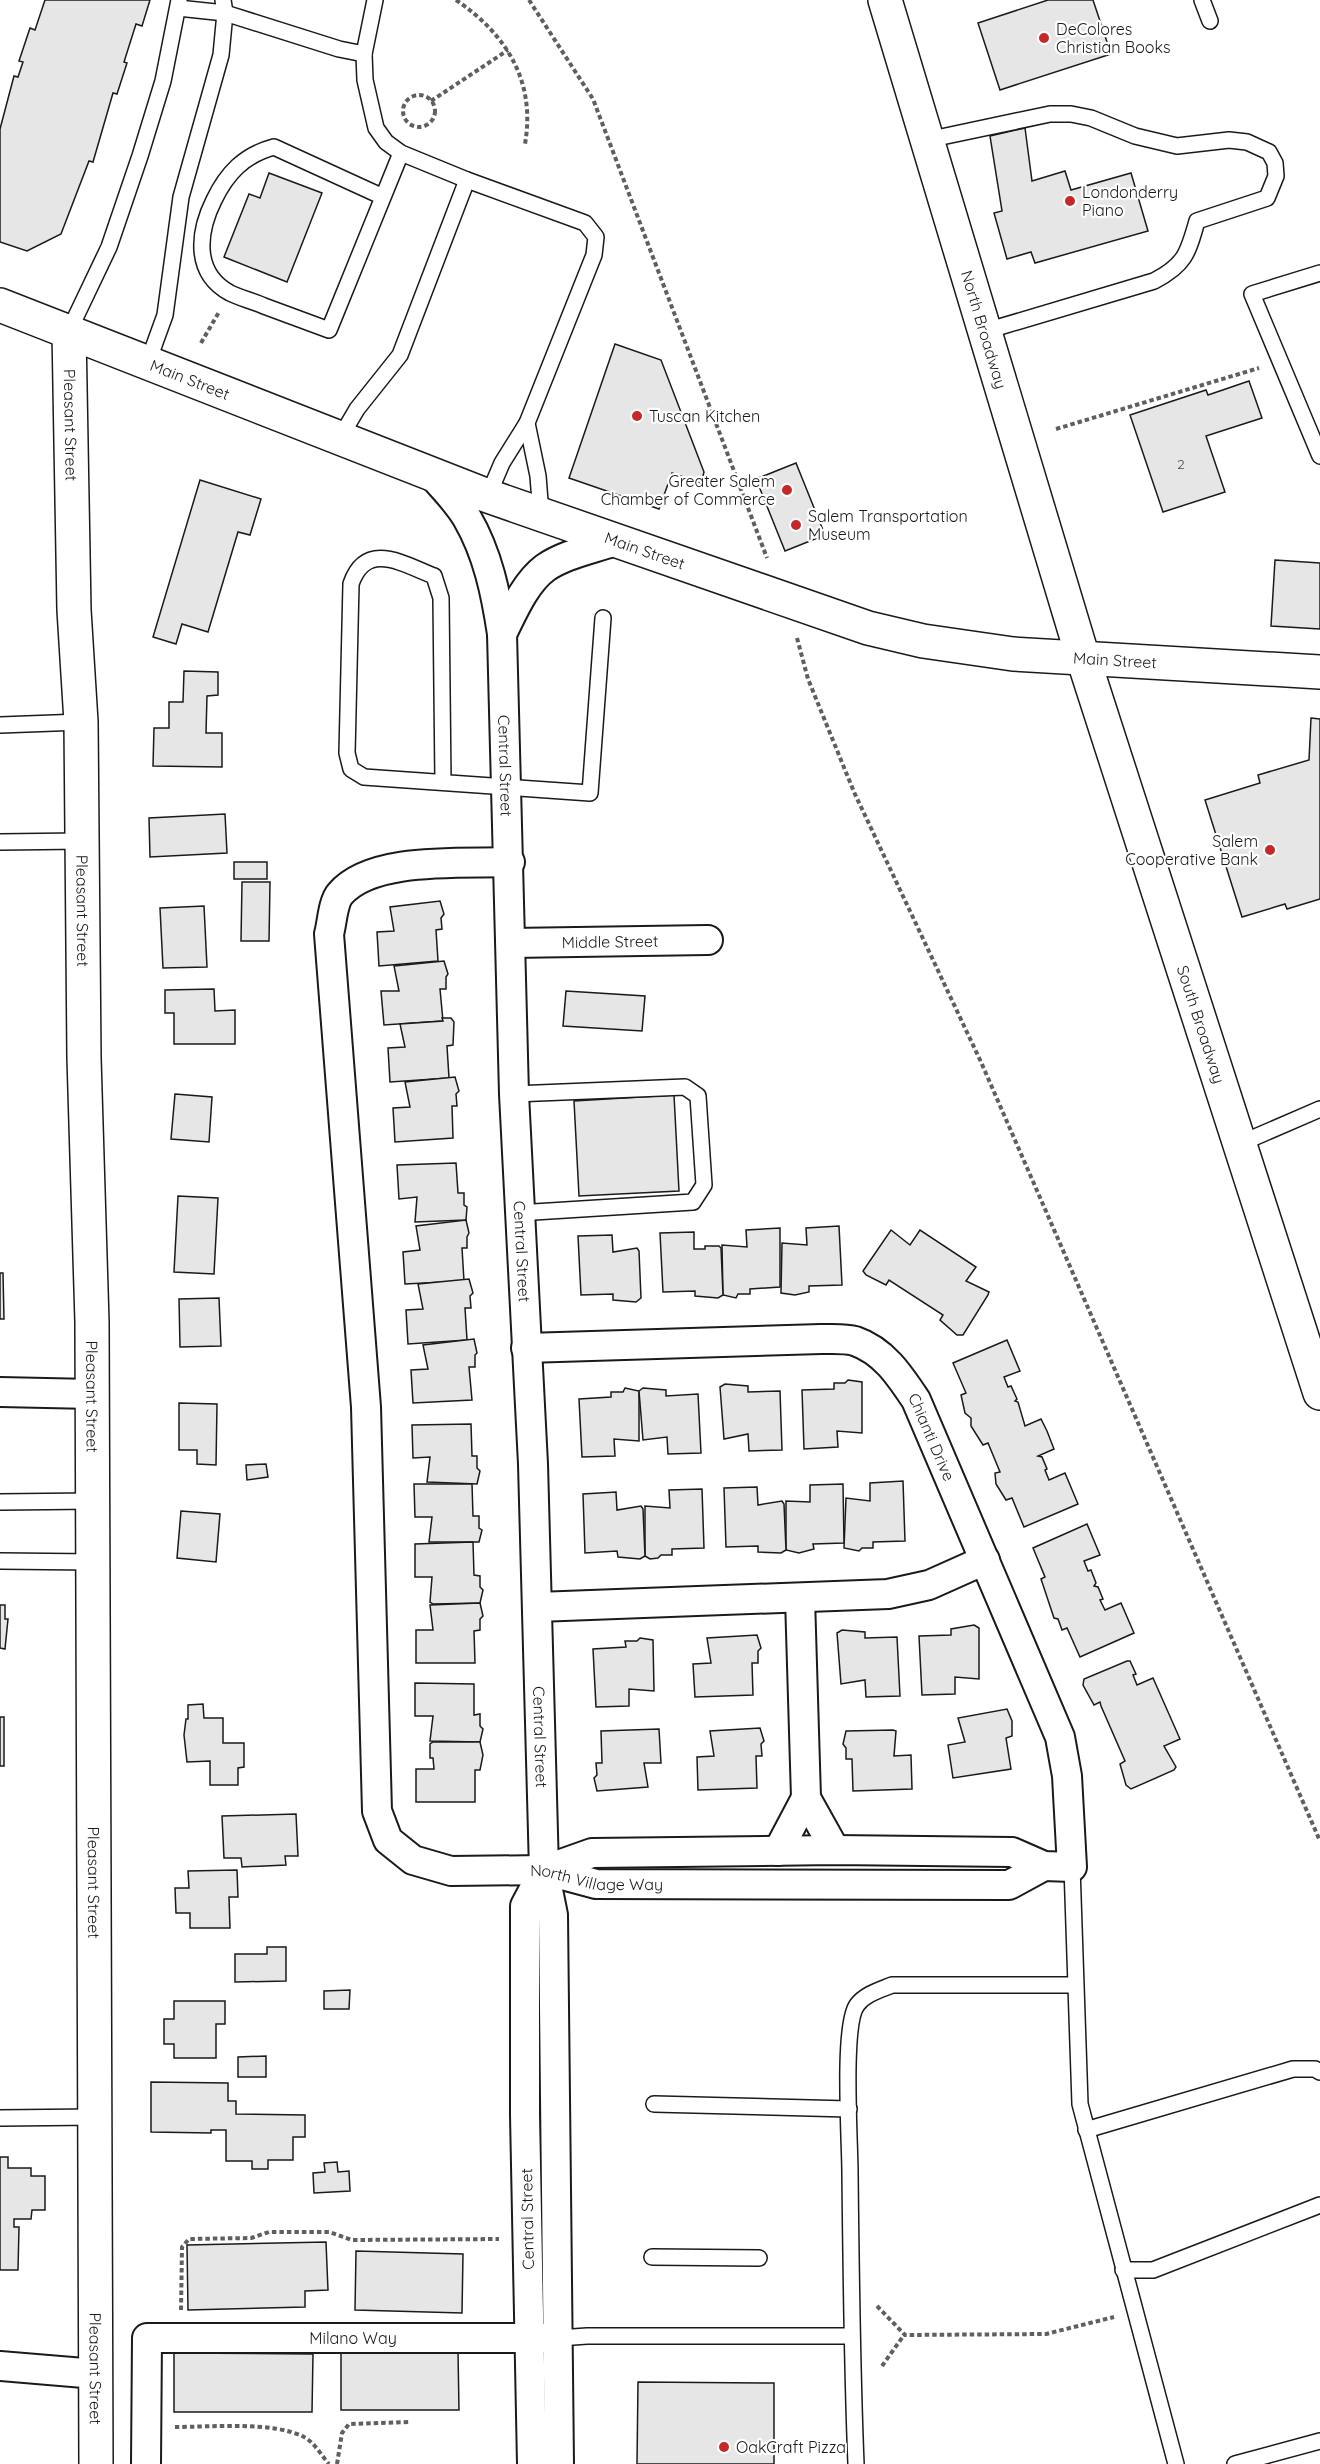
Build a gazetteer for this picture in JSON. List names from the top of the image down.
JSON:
{
  "streets": {
    "main road": [
      "North Broadway",
      "Main Street",
      "Pleasant Street",
      "South Broadway"
    ],
    "street": [
      "Central Street",
      "Middle Street",
      "Chianti Drive",
      "North Village Way",
      "Milano Way"
    ]
  },
  "crossings": [
    ["North Broadway", "Main Street"],
    ["North Broadway", "South Broadway"],
    ["Main Street", "Pleasant Street"],
    ["Main Street", "Central Street"],
    ["Main Street", "South Broadway"],
    ["Central Street", "Middle Street"],
    ["Central Street", "Chianti Drive"],
    ["Central Street", "North Village Way"],
    ["Central Street", "Milano Way"],
    ["Chianti Drive", "North Village Way"]
  ],
  "places": [
    "DeColores Christian Books",
    "Londonderry Piano",
    "Tuscan Kitchen",
    "Greater Salem Chamber of Commerce",
    "Salem Transportation Museum",
    "Salem Cooperative Bank",
    "OakCraft Pizza"
  ],
  "house_numbers": ["2"]
}
